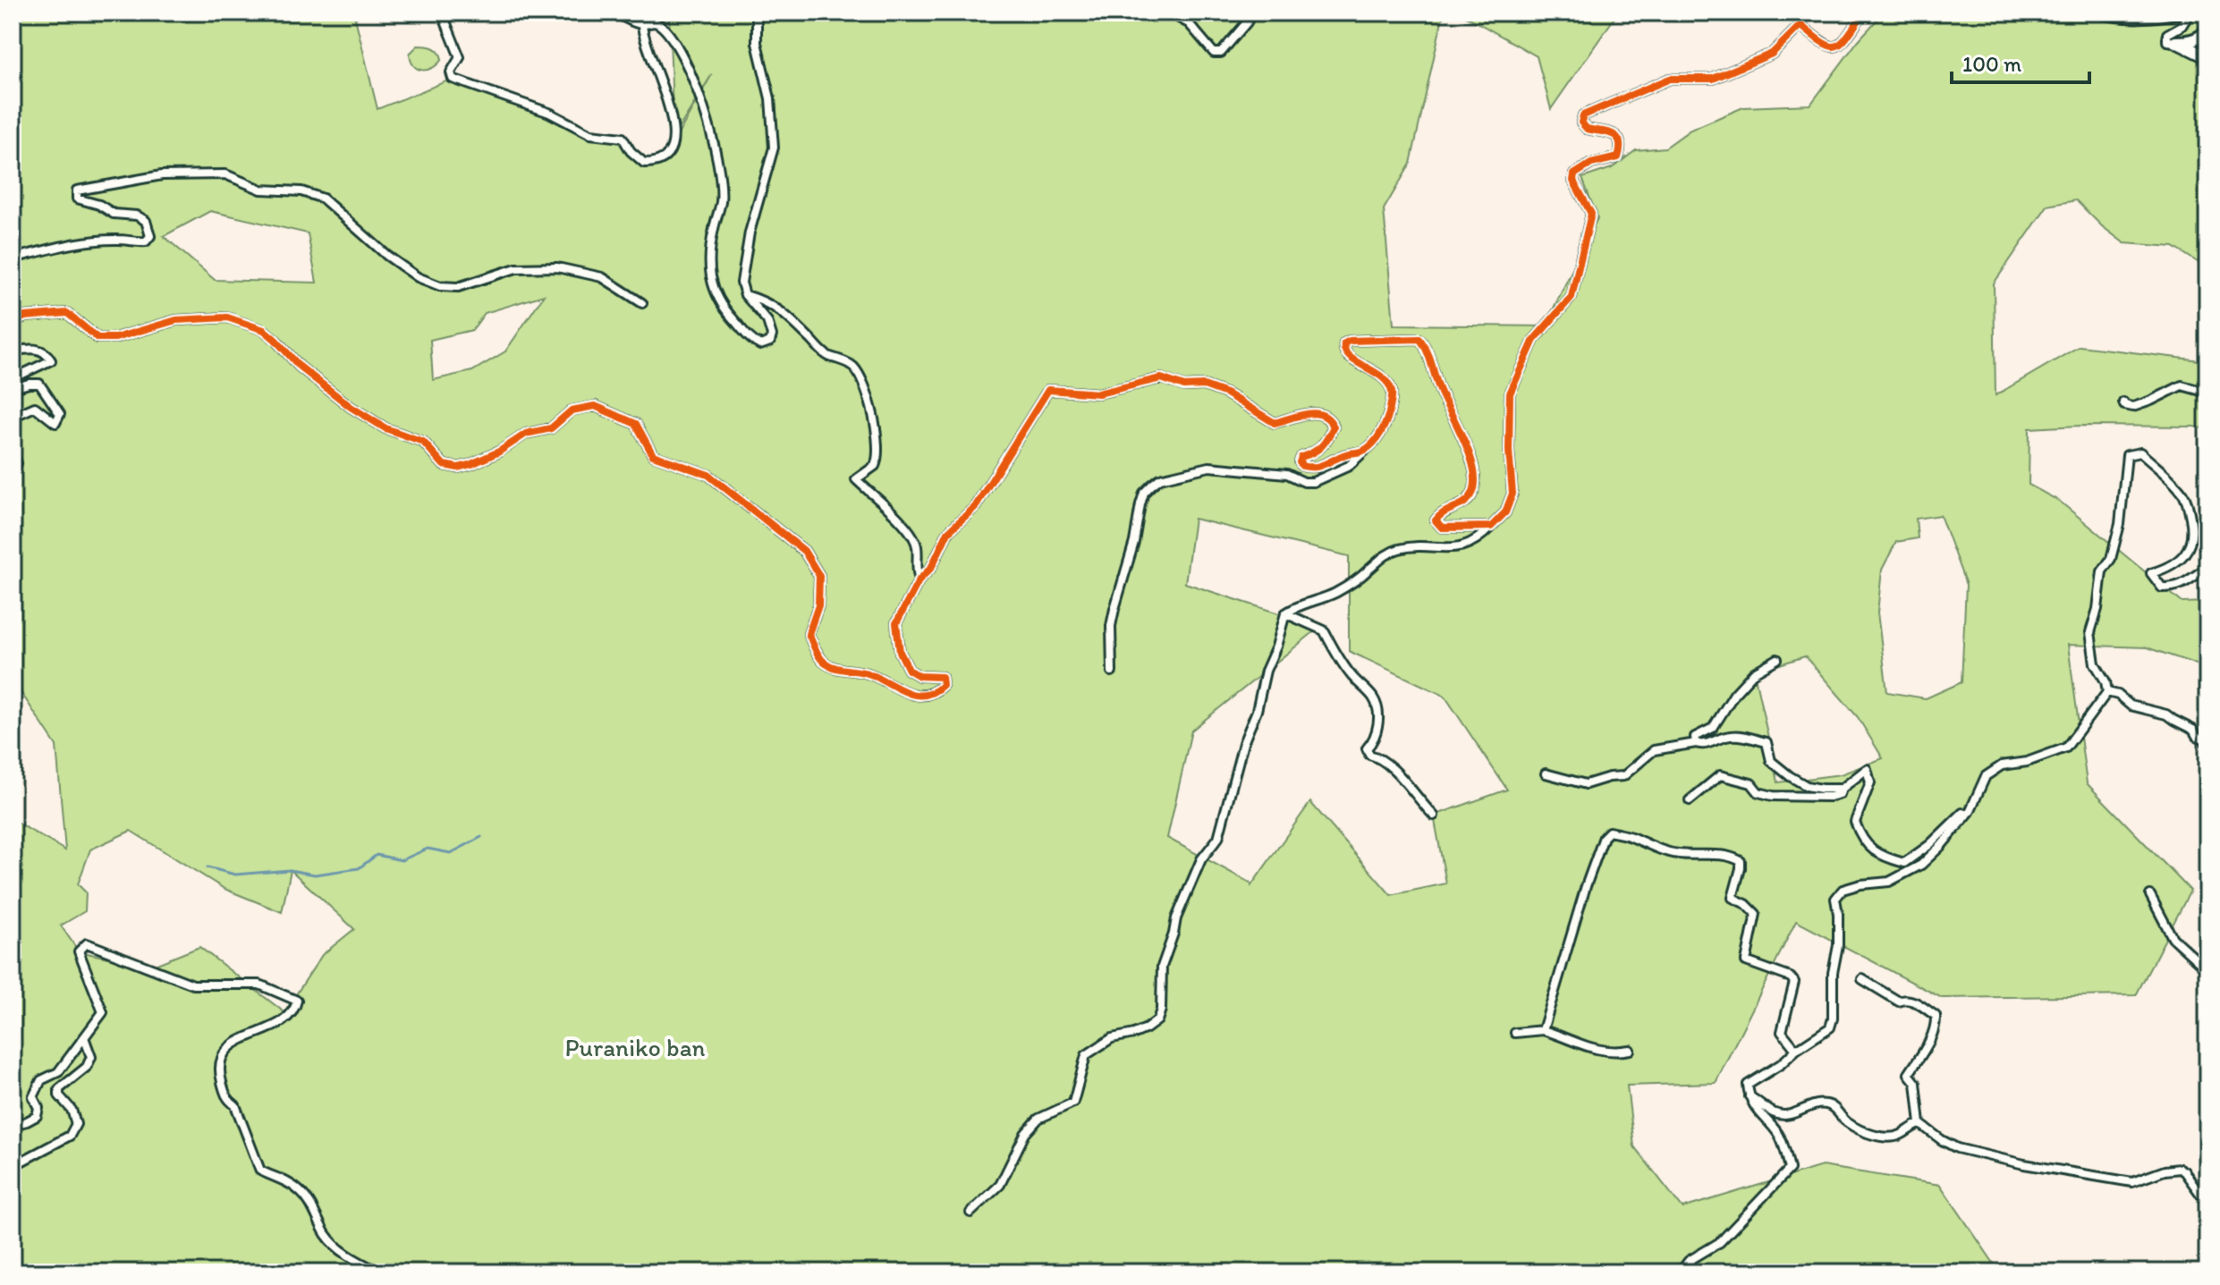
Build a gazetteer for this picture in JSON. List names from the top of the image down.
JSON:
{
  "parks": ["Puraniko ban"],
  "scale_bar": "100 m"
}
